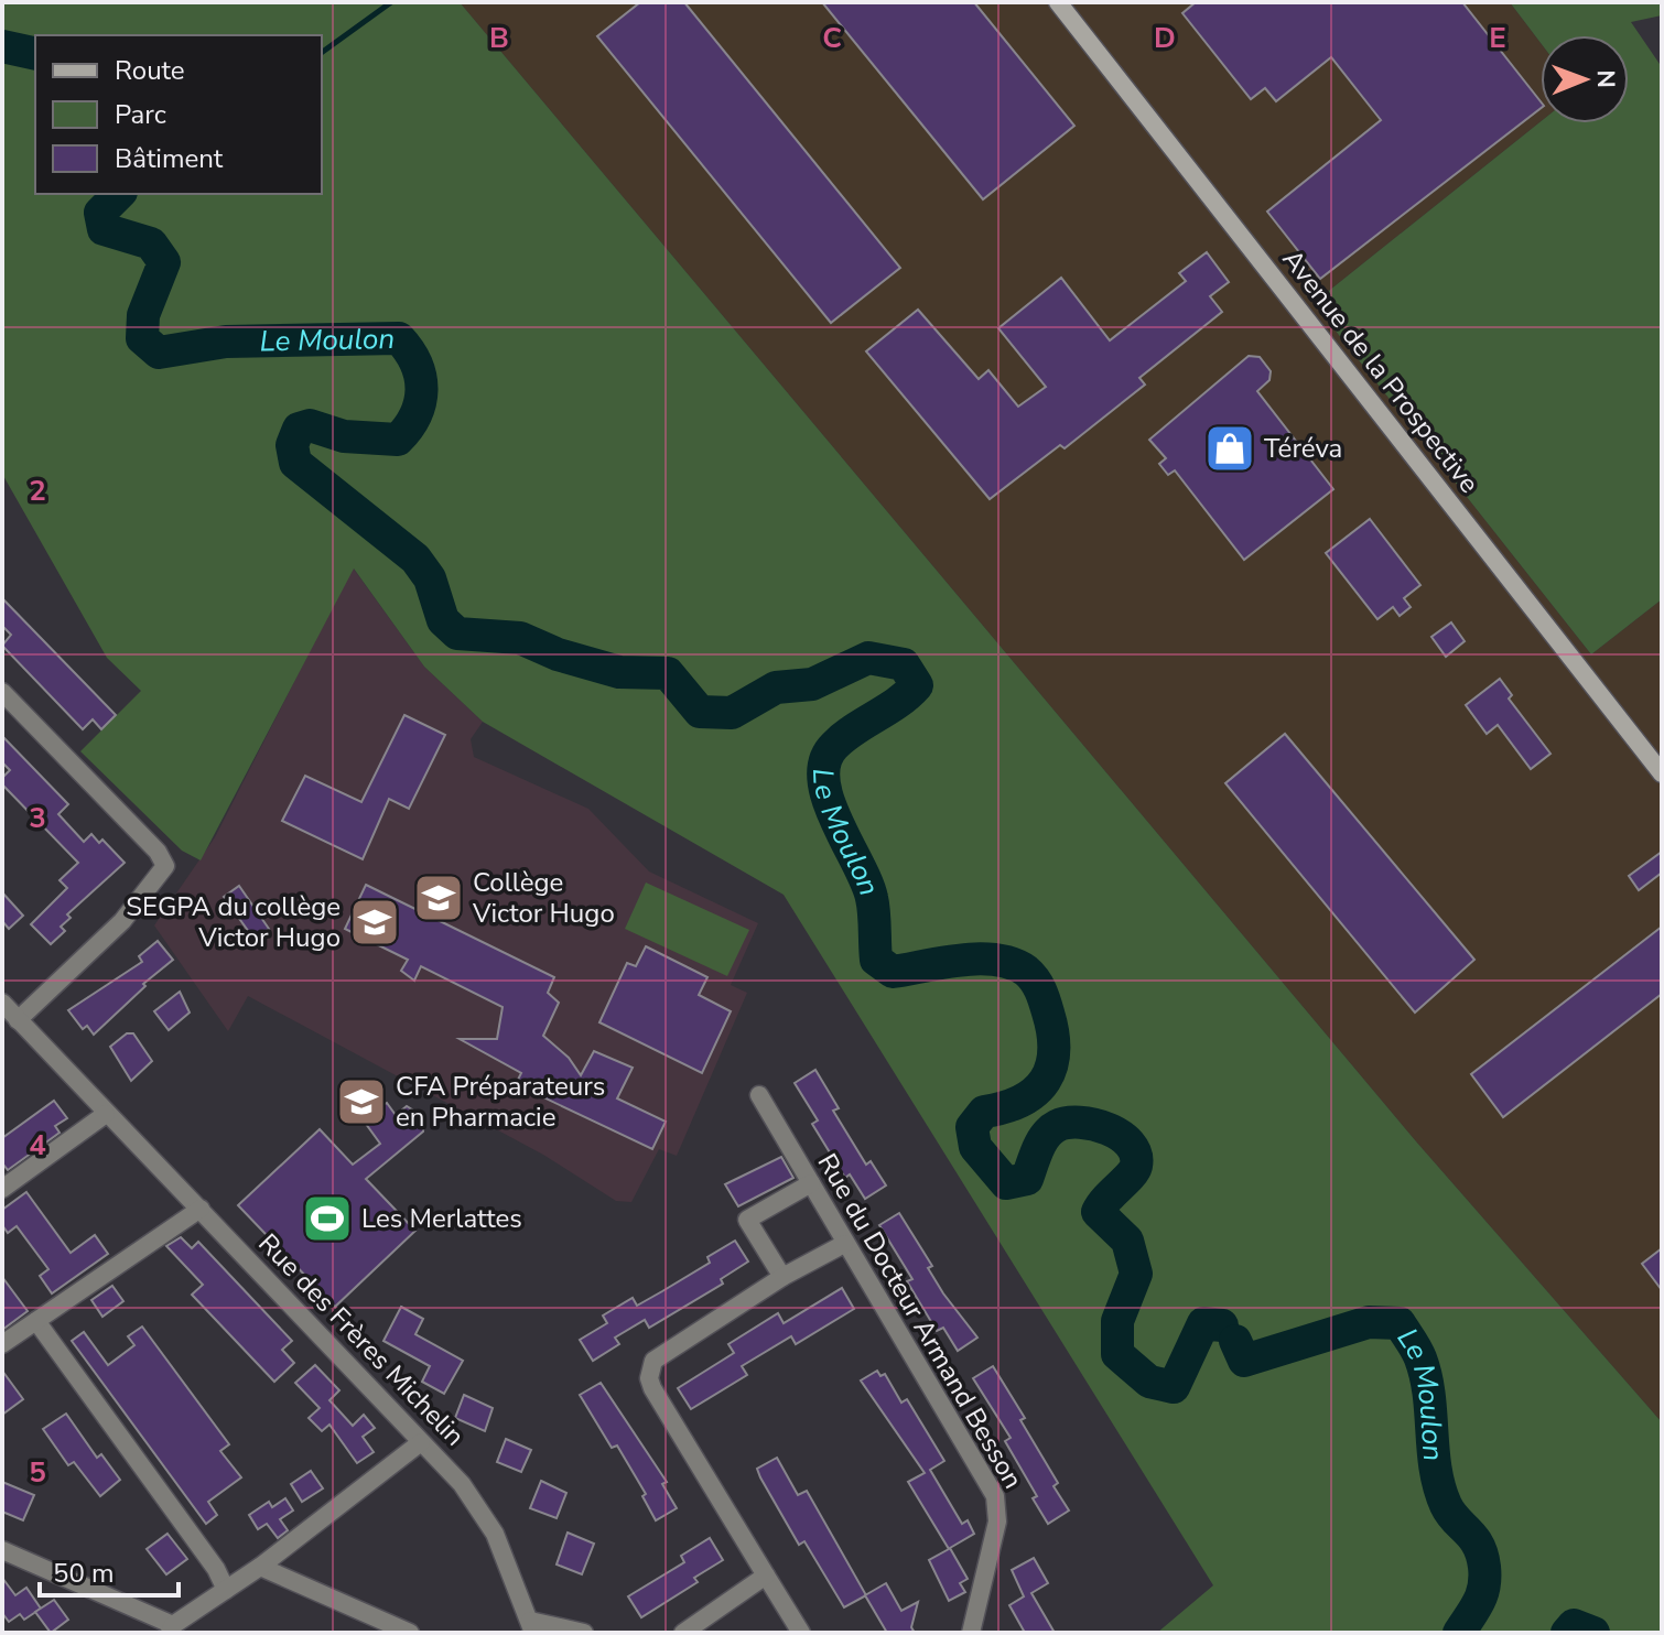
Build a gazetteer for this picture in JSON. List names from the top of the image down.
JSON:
{
  "streets": {
    "main road": ["Avenue de la Prospective"],
    "street": ["Rue du Docteur Armand Besson", "Rue des Frères Michelin"]
  },
  "water": ["Le Moulon"],
  "places": {
    "shop": ["Téréva"],
    "school or university": ["Collège Victor Hugo", "SEGPA du collège Victor Hugo", "CFA Préparateurs en Pharmacie"],
    "sports": ["Les Merlattes"]
  },
  "legend": ["Route", "Parc", "Bâtiment"],
  "scale_bar": "50 m",
  "north": "right",
  "grid": {
    "columns": [
      "B",
      "C",
      "D",
      "E"
    ],
    "rows": [
      "2",
      "3",
      "4",
      "5"
    ]
  }
}
